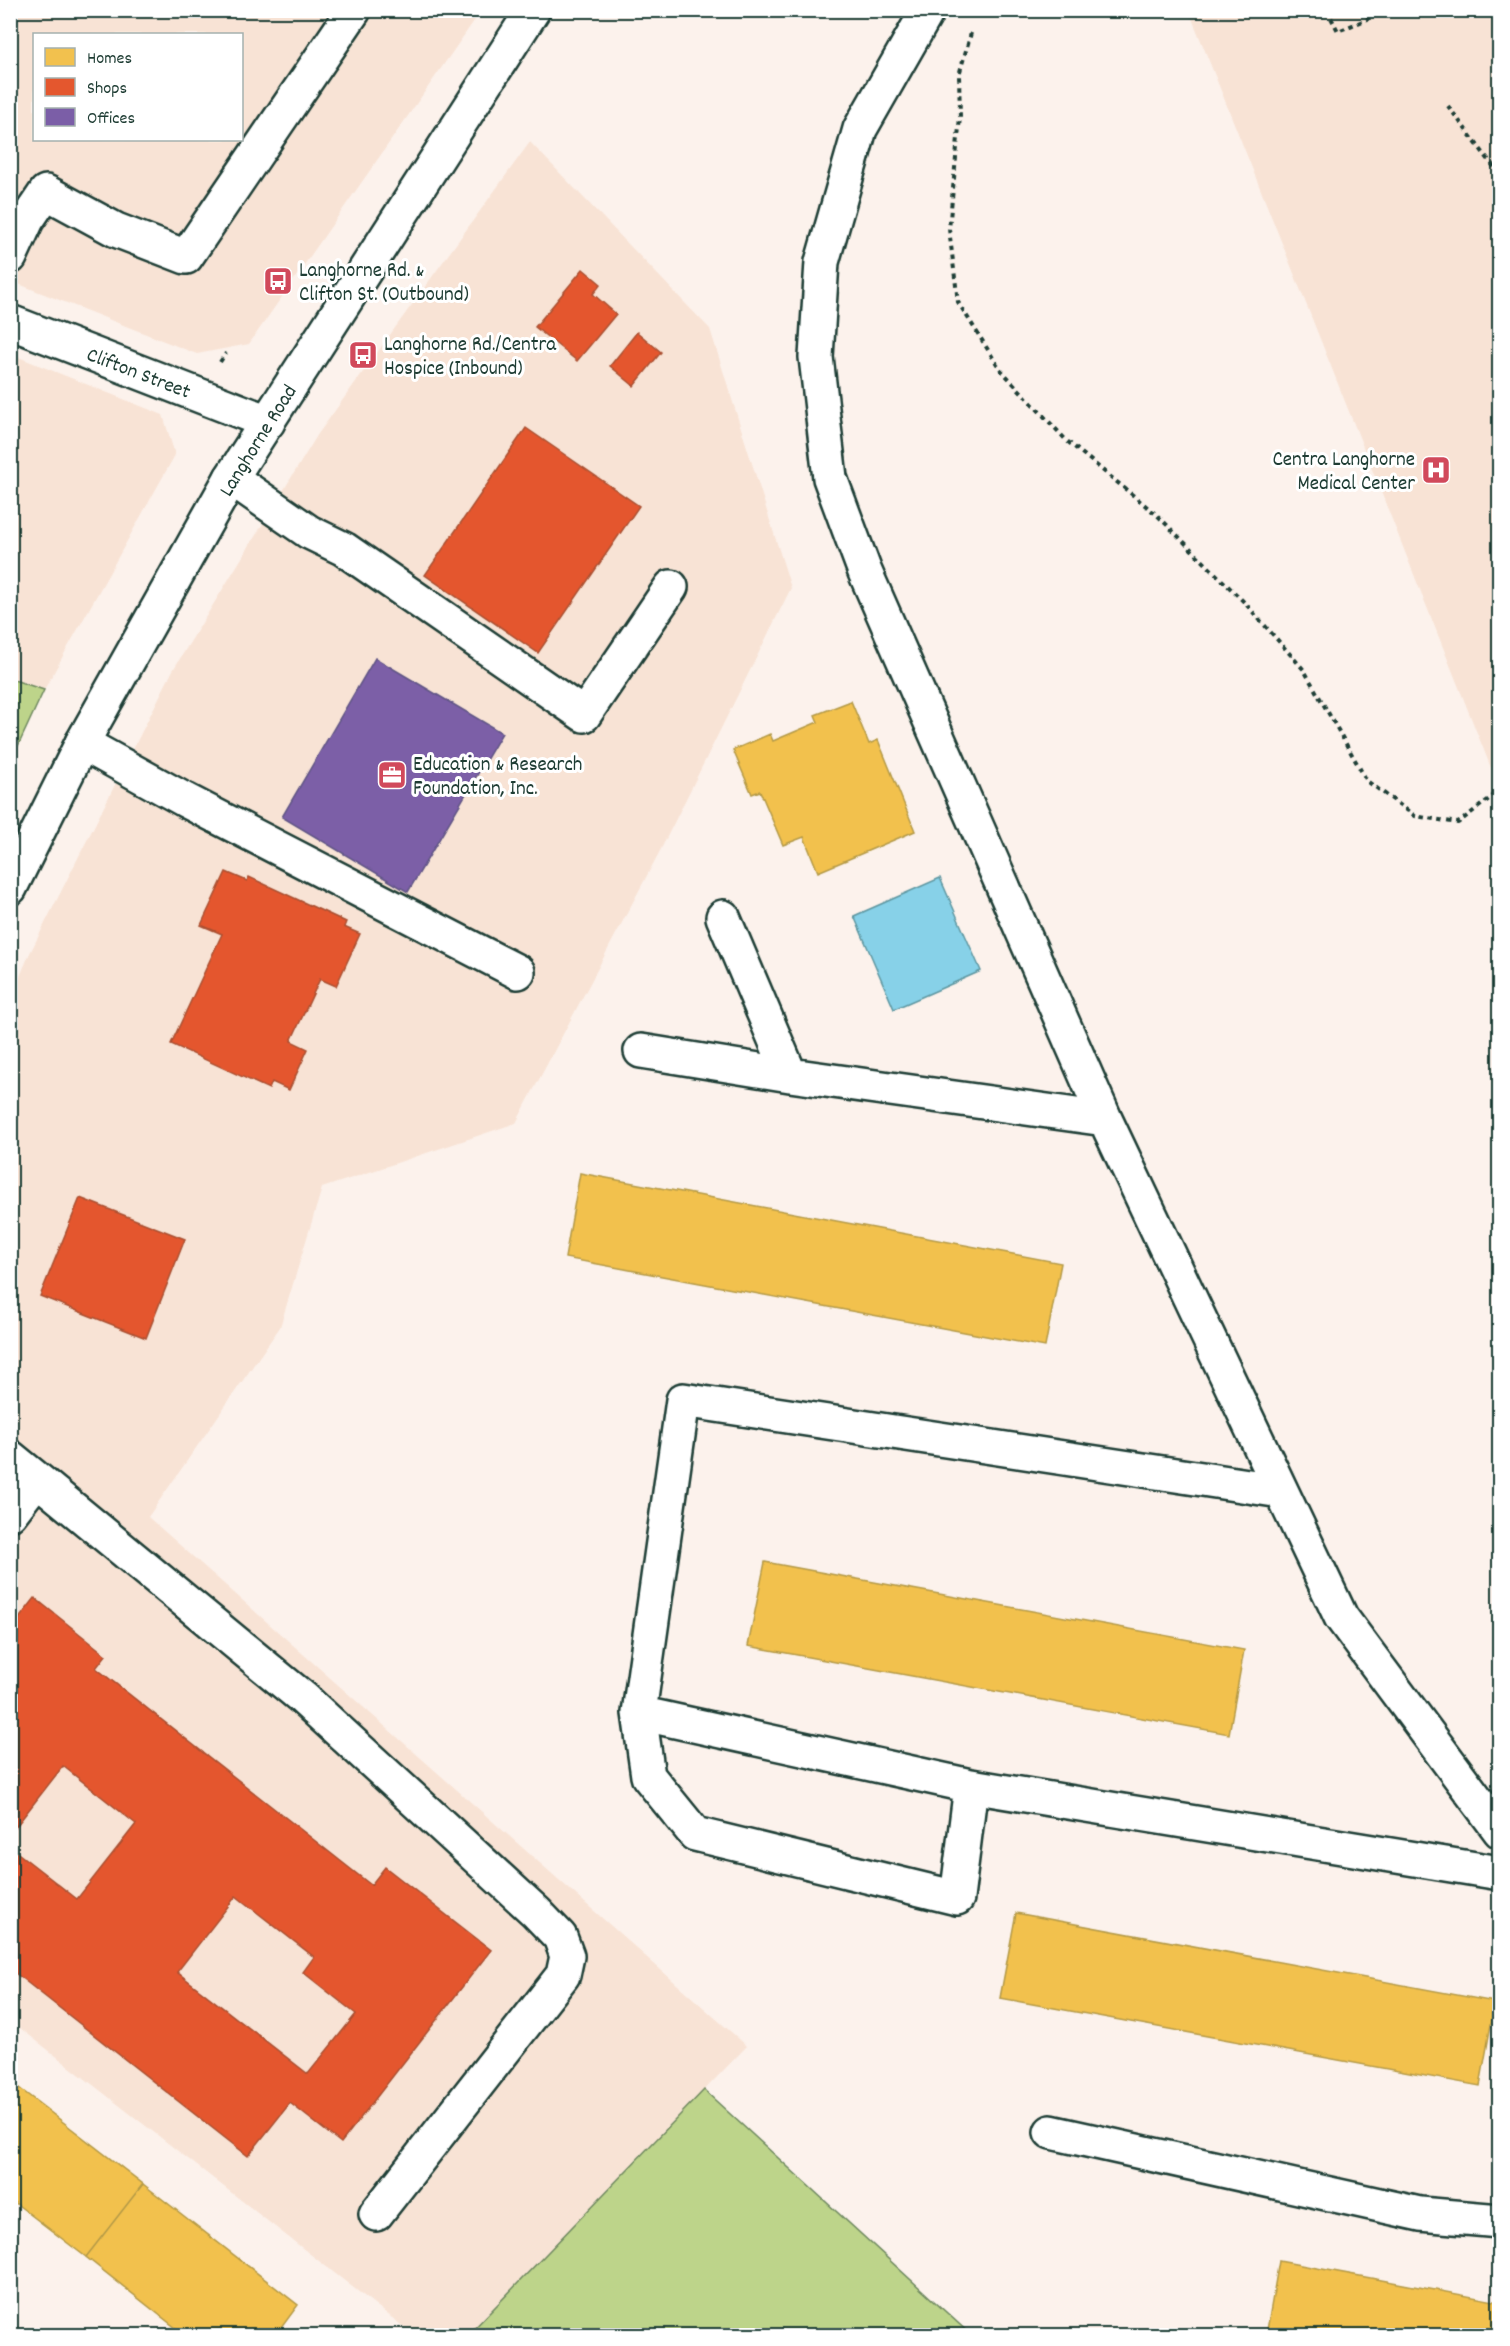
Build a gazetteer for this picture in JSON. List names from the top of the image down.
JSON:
{
  "streets": {
    "main road": ["Clifton Street", "Langhorne Road"]
  },
  "crossings": [
    ["Clifton Street", "Langhorne Road"]
  ],
  "places": {
    "bus stop": ["Langhorne Rd. & Clifton St. (Outbound)", "Langhorne Rd./Centra Hospice (Inbound)"],
    "hospital": ["Centra Langhorne Medical Center"],
    "office": ["Education & Research Foundation, Inc."]
  },
  "legend": ["Homes", "Shops", "Offices"]
}
